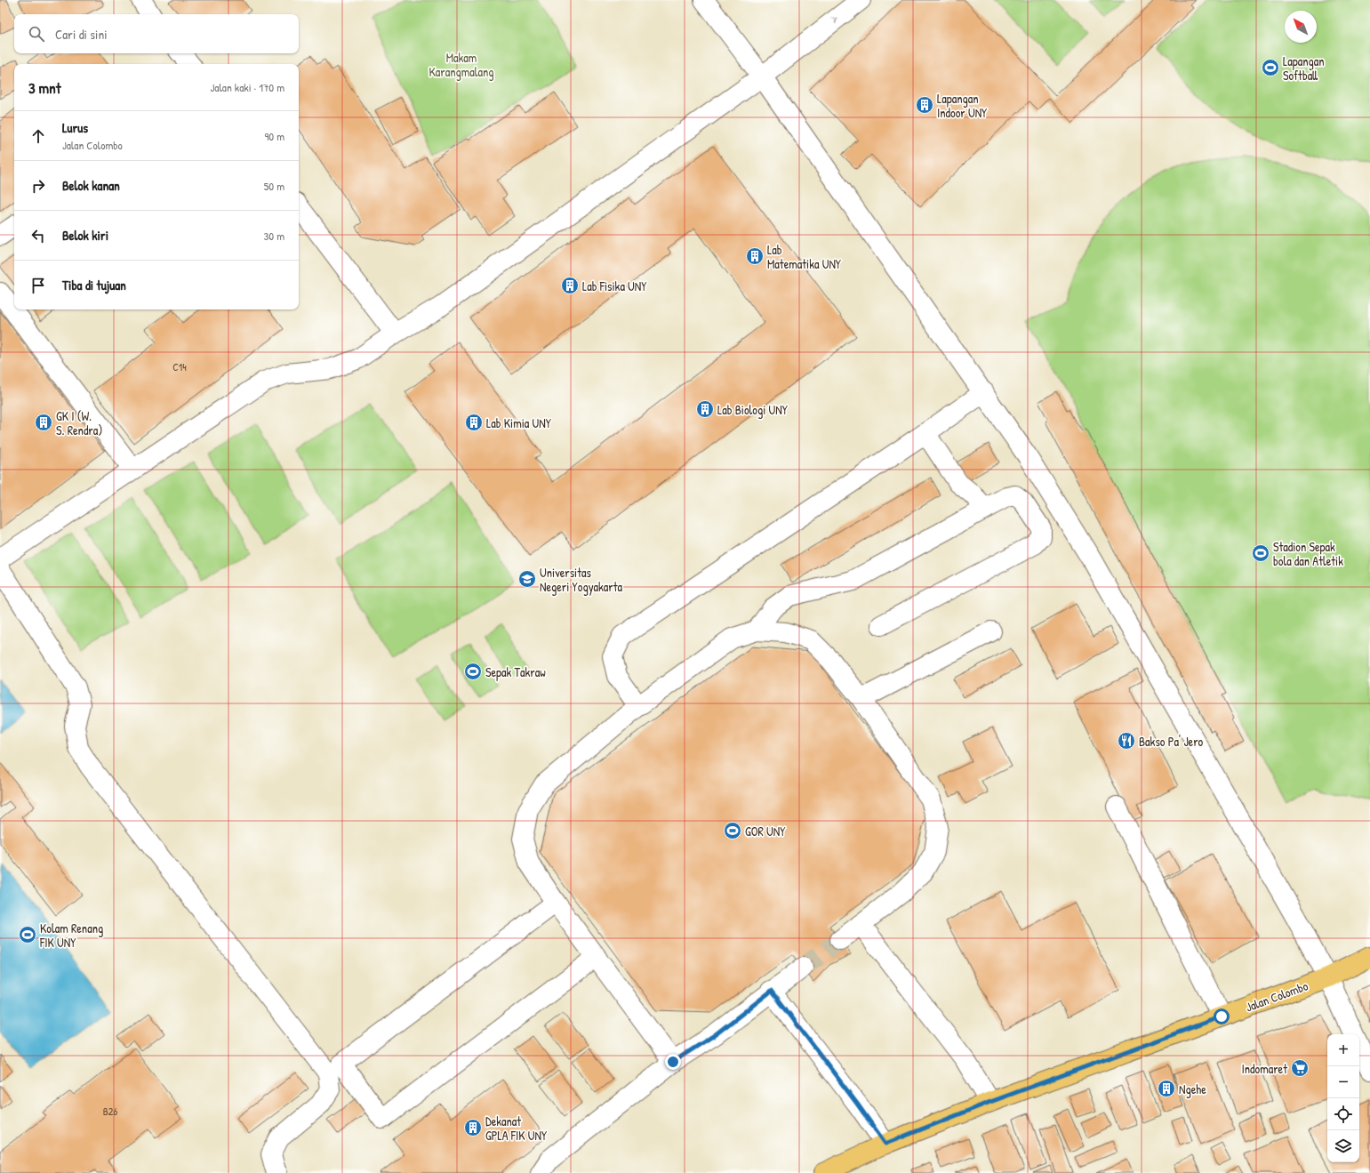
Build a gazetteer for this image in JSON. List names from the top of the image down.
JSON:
{
  "streets": {
    "main road": ["Jalan Colombo"]
  },
  "parks": ["Makam Karangmalang"],
  "places": {
    "sports": [
      "Lapangan Softball",
      "Stadion Sepak bola dan Atletik",
      "Sepak Takraw",
      "GOR UNY",
      "Kolam Renang FIK UNY"
    ],
    "building": [
      "Lapangan Indoor UNY",
      "Lab Matematika UNY",
      "Lab Fisika UNY",
      "Lab Biologi UNY",
      "GK I (W. S. Rendra)",
      "Lab Kimia UNY",
      "Ngehe",
      "Dekanat GPLA FIK UNY"
    ],
    "school or university": ["Universitas Negeri Yogyakarta"],
    "restaurant": ["Bakso Pa' Jero"],
    "supermarket": ["Indomaret"]
  },
  "house_numbers": ["C14", "B26"],
  "north": "top left",
  "page": {
    "search": "Cari di sini",
    "heading": ["3 mnt", "Jalan kaki · 170 m"],
    "list": [
      ["Lurus", "Jalan Colombo", "90 m"],
      ["Belok kanan", "50 m"],
      ["Belok kiri", "30 m"],
      "Tiba di tujuan"
    ],
    "map_buttons": ["+", "−"]
  }
}
